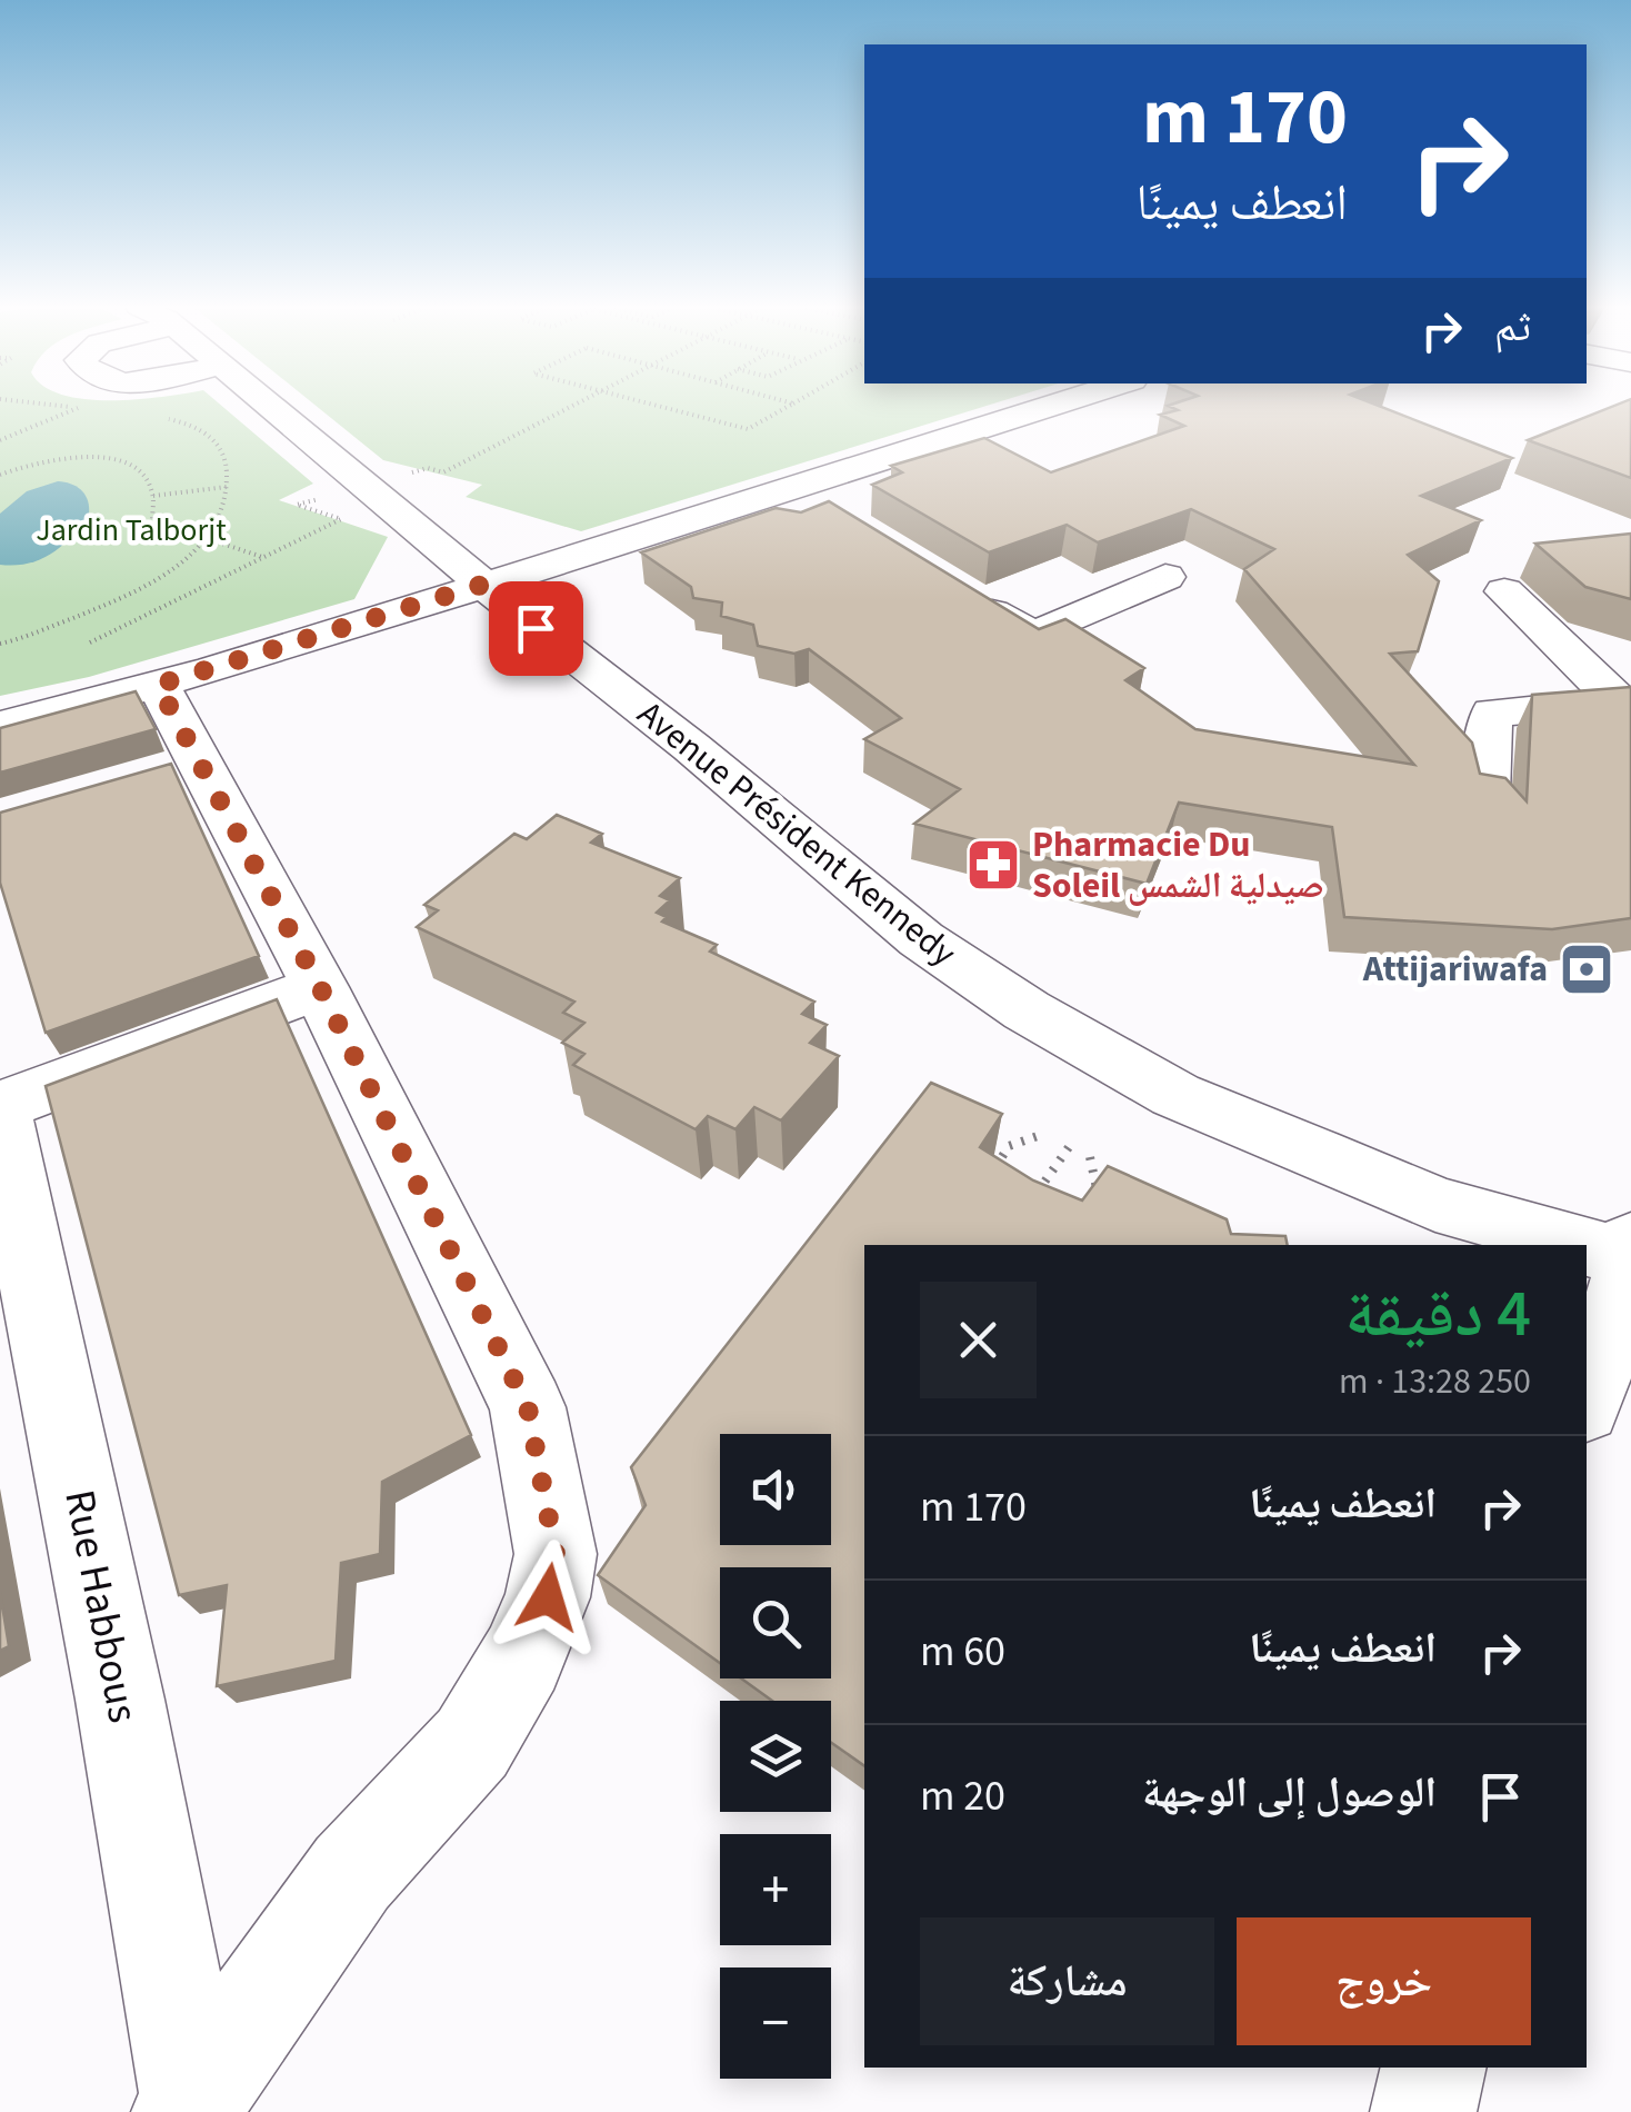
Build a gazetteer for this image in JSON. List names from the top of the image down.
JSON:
{
  "streets": {
    "street": ["Avenue Président Kennedy", "Rue Habbous"]
  },
  "parks": ["Jardin Talborjt"],
  "places": {
    "pharmacy": ["Pharmacie Du Soleil صيدلية الشمس"],
    "bank": ["Attijariwafa"]
  },
  "page": {
    "turn": ["170 m", "انعطف يمينًا"],
    "then": "ثم",
    "heading": ["4 دقيقة", "250 m · 13:28"],
    "map_buttons": ["+", "−"],
    "list": [
      {
        "name": "انعطف يمينًا",
        "value": "170 m"
      },
      {
        "name": "انعطف يمينًا",
        "value": "60 m"
      },
      {
        "name": "الوصول إلى الوجهة",
        "value": "20 m"
      }
    ],
    "buttons": ["خروج", "مشاركة"]
  }
}
